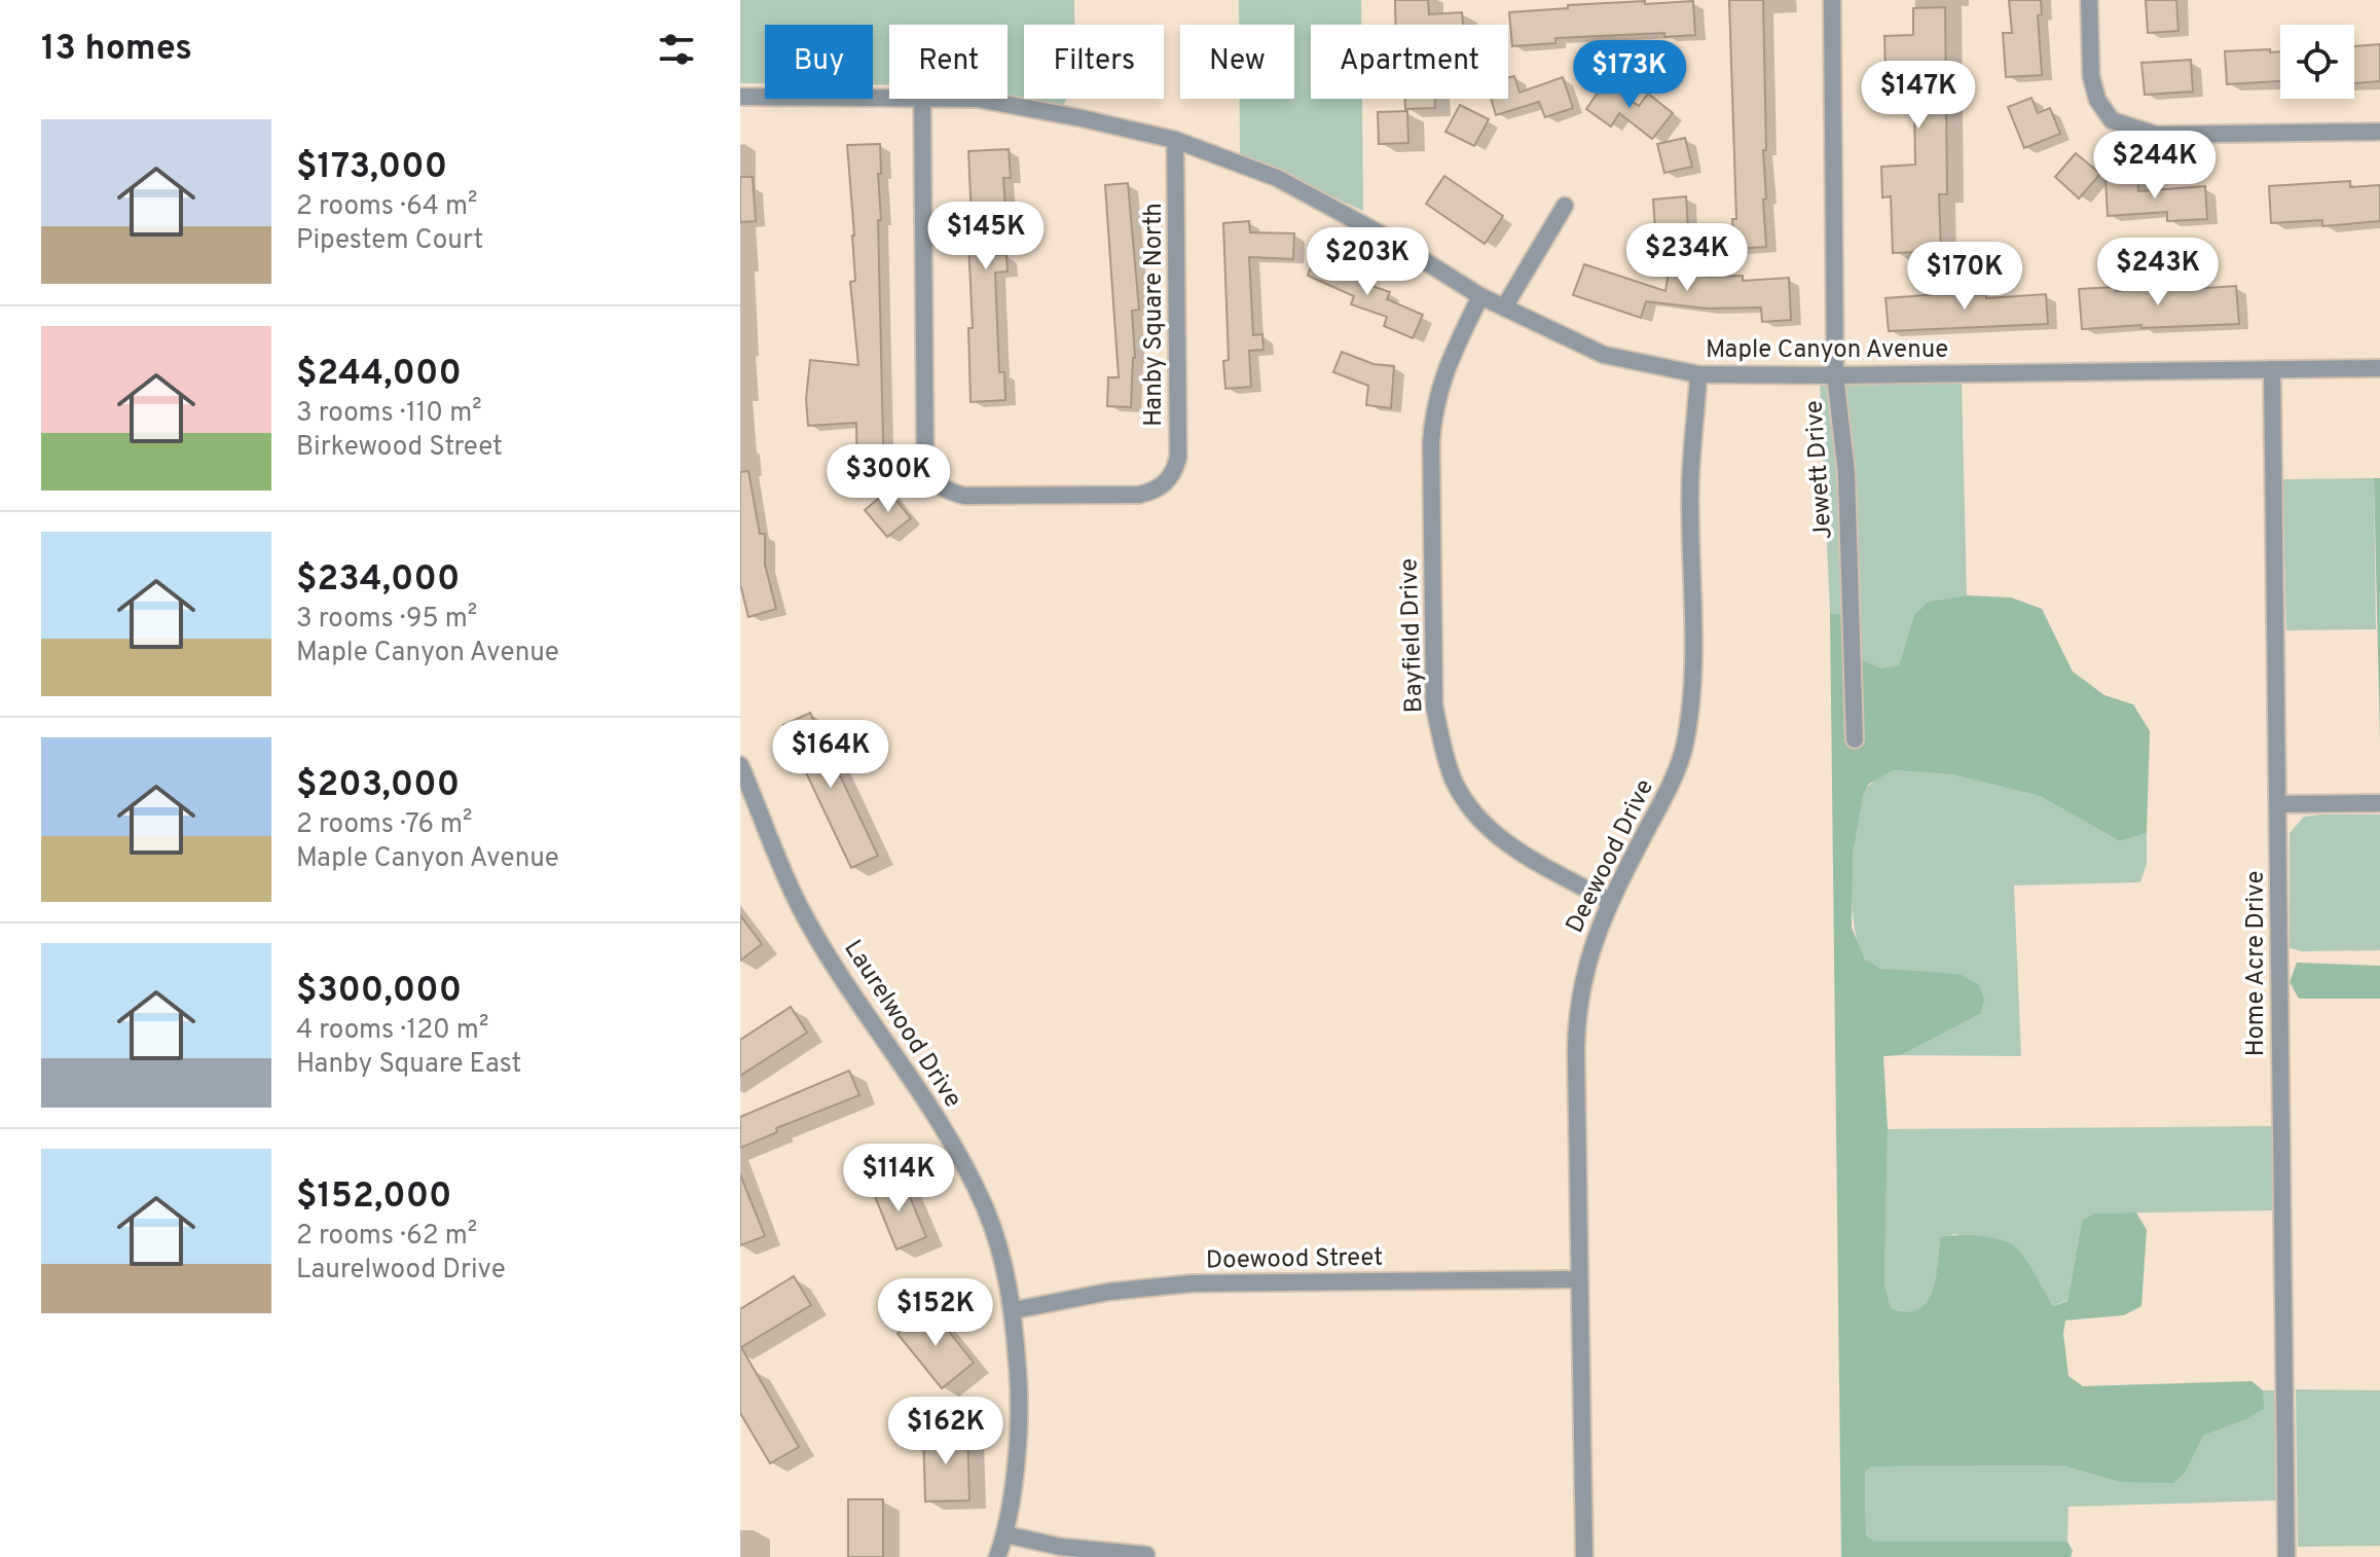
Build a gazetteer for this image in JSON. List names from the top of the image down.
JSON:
{
  "streets": {
    "street": [
      "Hanby Square North",
      "Maple Canyon Avenue",
      "Jewett Drive",
      "Bayfield Drive",
      "Deewood Drive",
      "Home Acre Drive",
      "Laurelwood Drive",
      "Doewood Street"
    ]
  },
  "crossings": [
    ["Hanby Square North", "Maple Canyon Avenue"],
    ["Maple Canyon Avenue", "Jewett Drive"],
    ["Maple Canyon Avenue", "Bayfield Drive"],
    ["Maple Canyon Avenue", "Deewood Drive"],
    ["Maple Canyon Avenue", "Home Acre Drive"],
    ["Bayfield Drive", "Deewood Drive"],
    ["Deewood Drive", "Doewood Street"],
    ["Laurelwood Drive", "Doewood Street"]
  ],
  "page": {
    "heading": "13 homes",
    "chip": [
      "Buy",
      "Rent",
      "Filters",
      "New",
      "Apartment"
    ],
    "price": [
      "$173K",
      "$147K",
      "$244K",
      "$145K",
      "$234K",
      "$203K",
      "$243K",
      "$170K",
      "$300K",
      "$164K",
      "$114K",
      "$152K",
      "$162K"
    ],
    "list": [
      {
        "name": "$173,000",
        "note": "2 rooms · 64 m² · Pipestem Court"
      },
      {
        "name": "$244,000",
        "note": "3 rooms · 110 m² · Birkewood Street"
      },
      {
        "name": "$234,000",
        "note": "3 rooms · 95 m² · Maple Canyon Avenue"
      },
      {
        "name": "$203,000",
        "note": "2 rooms · 76 m² · Maple Canyon Avenue"
      },
      {
        "name": "$300,000",
        "note": "4 rooms · 120 m² · Hanby Square East"
      },
      {
        "name": "$152,000",
        "note": "2 rooms · 62 m² · Laurelwood Drive"
      }
    ]
  }
}
